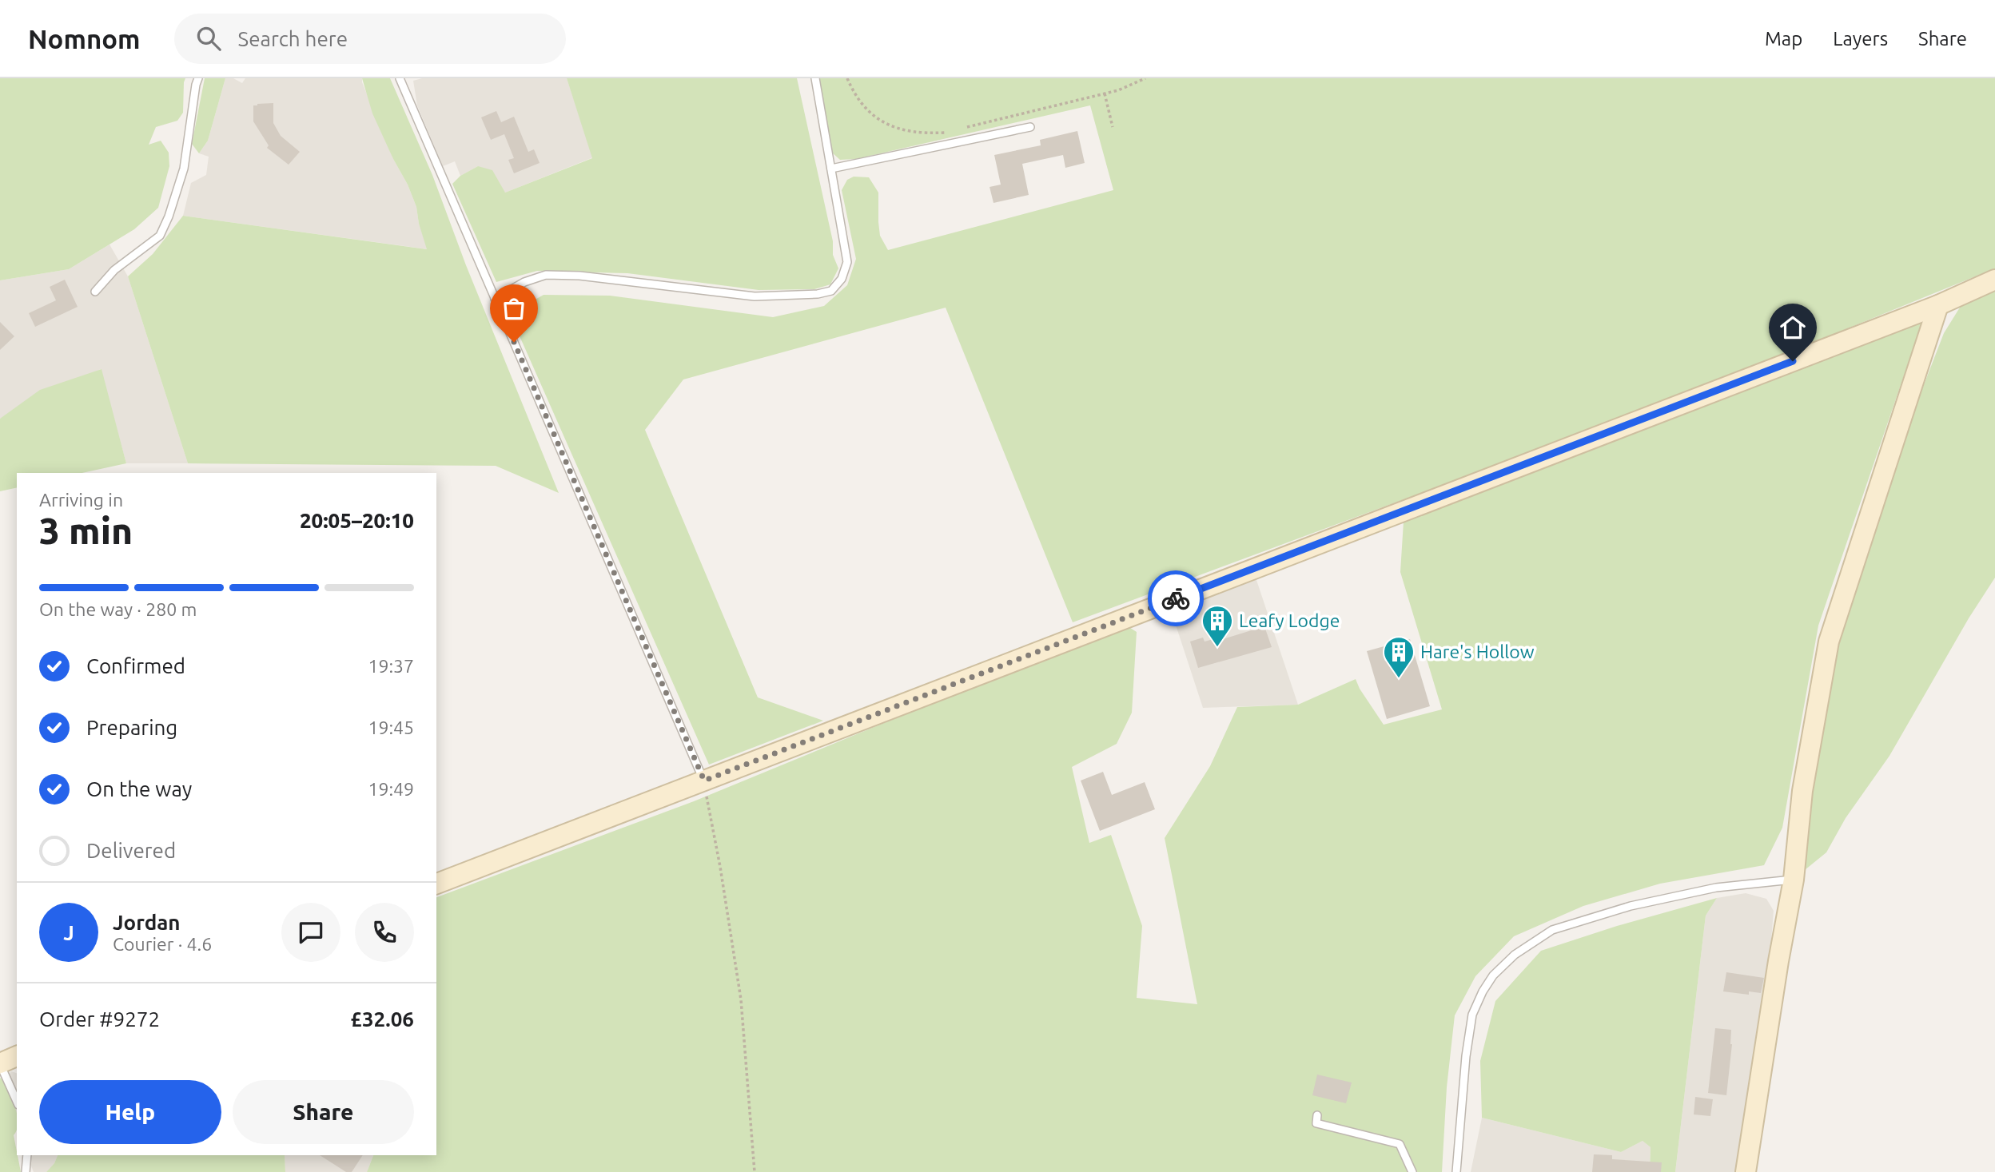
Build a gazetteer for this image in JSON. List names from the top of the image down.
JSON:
{
  "places": {
    "building": ["Leafy Lodge", "Hare's Hollow"]
  },
  "page": {
    "header": "Nomnom",
    "search": "Search here",
    "nav": ["Map", "Layers", "Share"],
    "heading": ["3 min", "Arriving in", "20:05–20:10"],
    "panel": [
      "Jordan",
      "Courier · 4.6",
      "Order #9272",
      "£32.06"
    ],
    "bar": "On the way · 280 m",
    "list": [
      ["Confirmed", "19:37"],
      ["Preparing", "19:45"],
      ["On the way", "19:49"],
      "Delivered"
    ],
    "round": "J",
    "buttons": ["Help", "Share"]
  }
}
